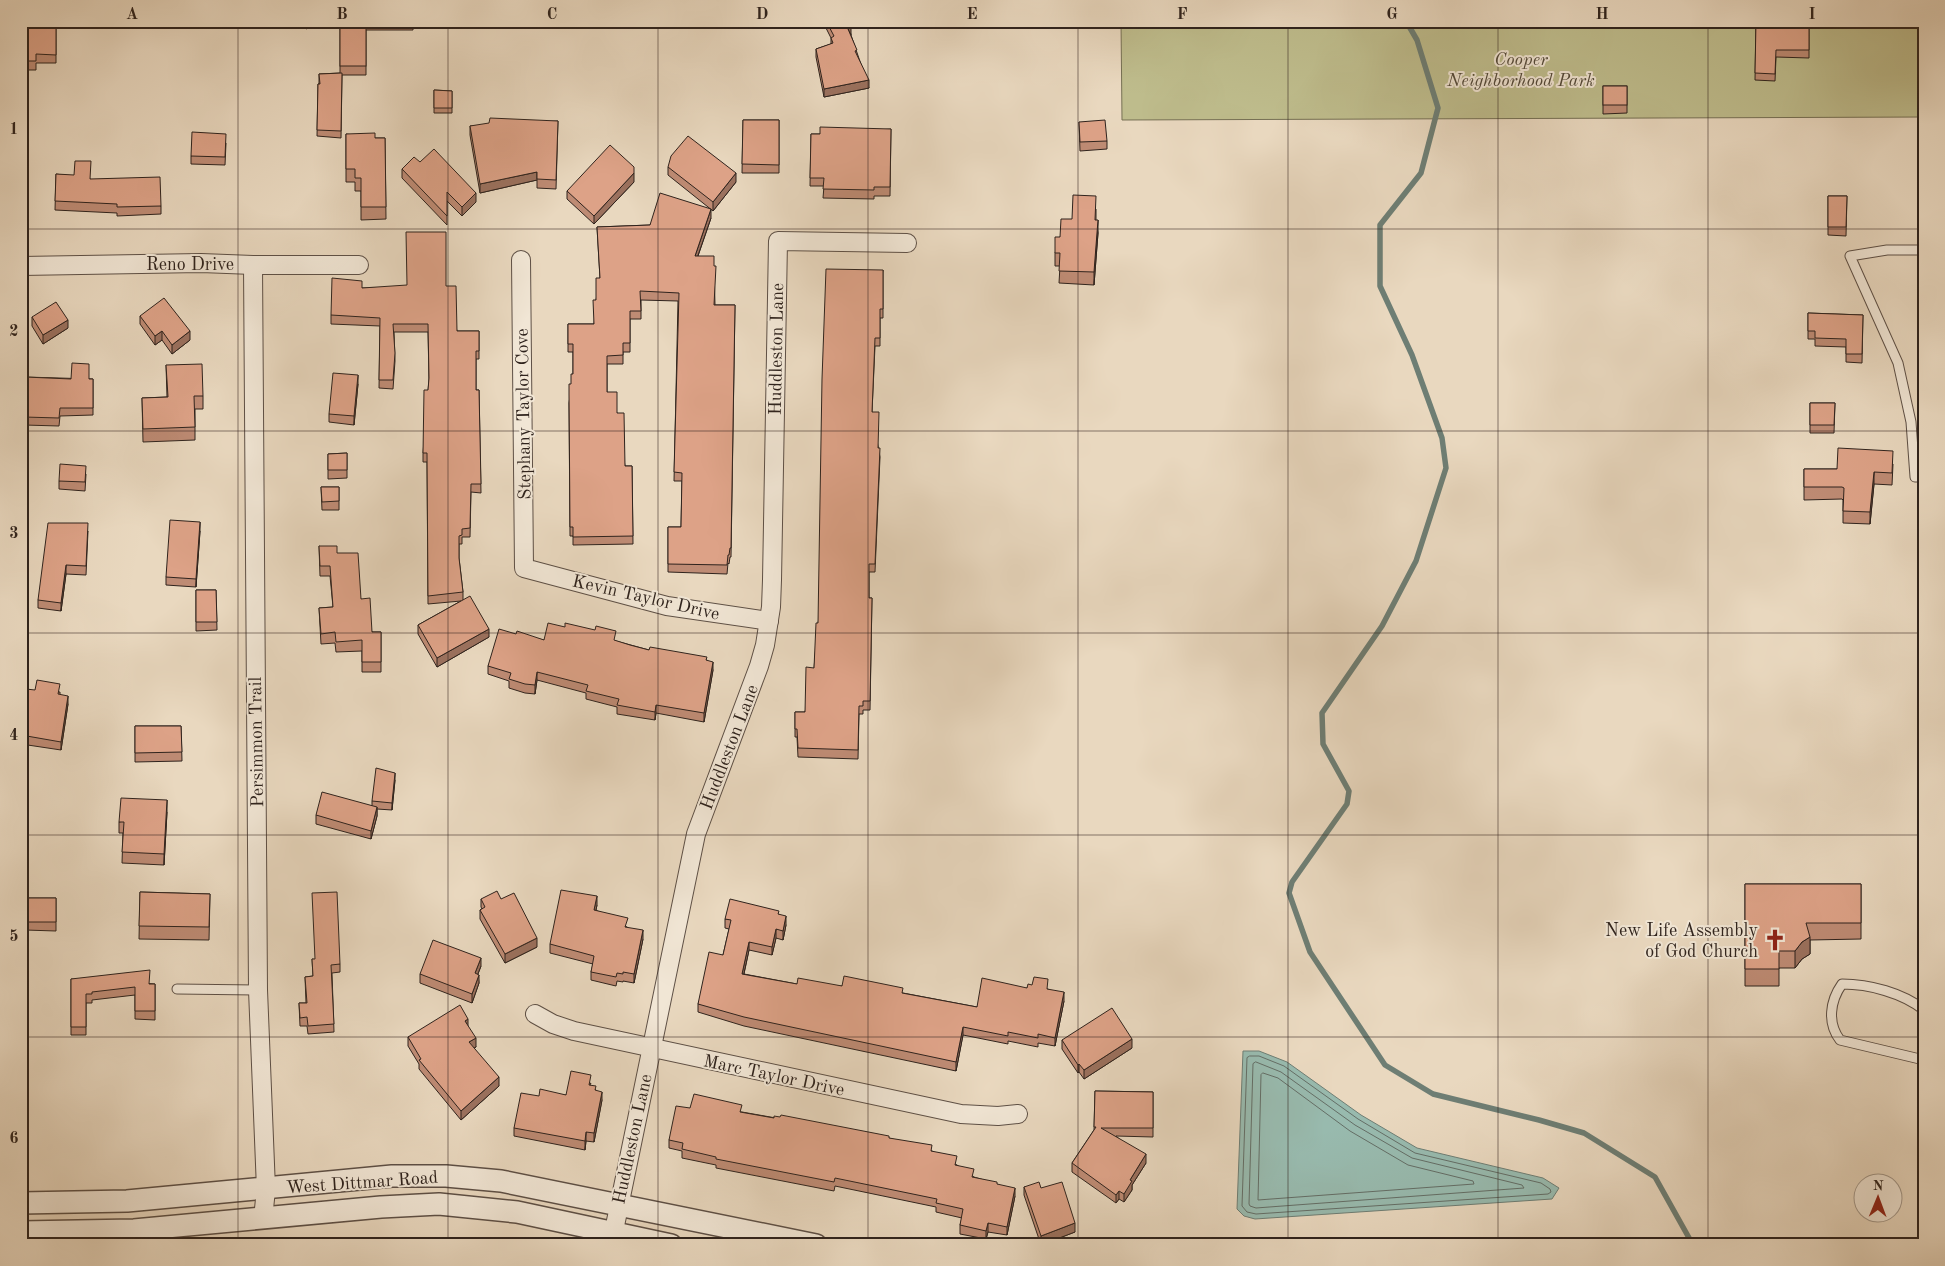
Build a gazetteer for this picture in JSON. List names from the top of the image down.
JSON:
{
  "streets": {
    "street": [
      "Reno Drive",
      "Huddleston Lane",
      "Stephany Taylor Cove",
      "Kevin Taylor Drive",
      "Persimmon Trail",
      "Marc Taylor Drive",
      "West Dittmar Road"
    ]
  },
  "crossings": [
    ["Reno Drive", "Persimmon Trail"],
    ["Huddleston Lane", "Kevin Taylor Drive"],
    ["Huddleston Lane", "Marc Taylor Drive"],
    ["Huddleston Lane", "West Dittmar Road"],
    ["Stephany Taylor Cove", "Kevin Taylor Drive"],
    ["Persimmon Trail", "West Dittmar Road"]
  ],
  "parks": ["Cooper Neighborhood Park"],
  "places": {
    "church": ["New Life Assembly of God Church"]
  },
  "north": "top",
  "grid": {
    "columns": [
      "A",
      "B",
      "C",
      "D",
      "E",
      "F",
      "G",
      "H",
      "I"
    ],
    "rows": [
      "1",
      "2",
      "3",
      "4",
      "5",
      "6"
    ]
  }
}
